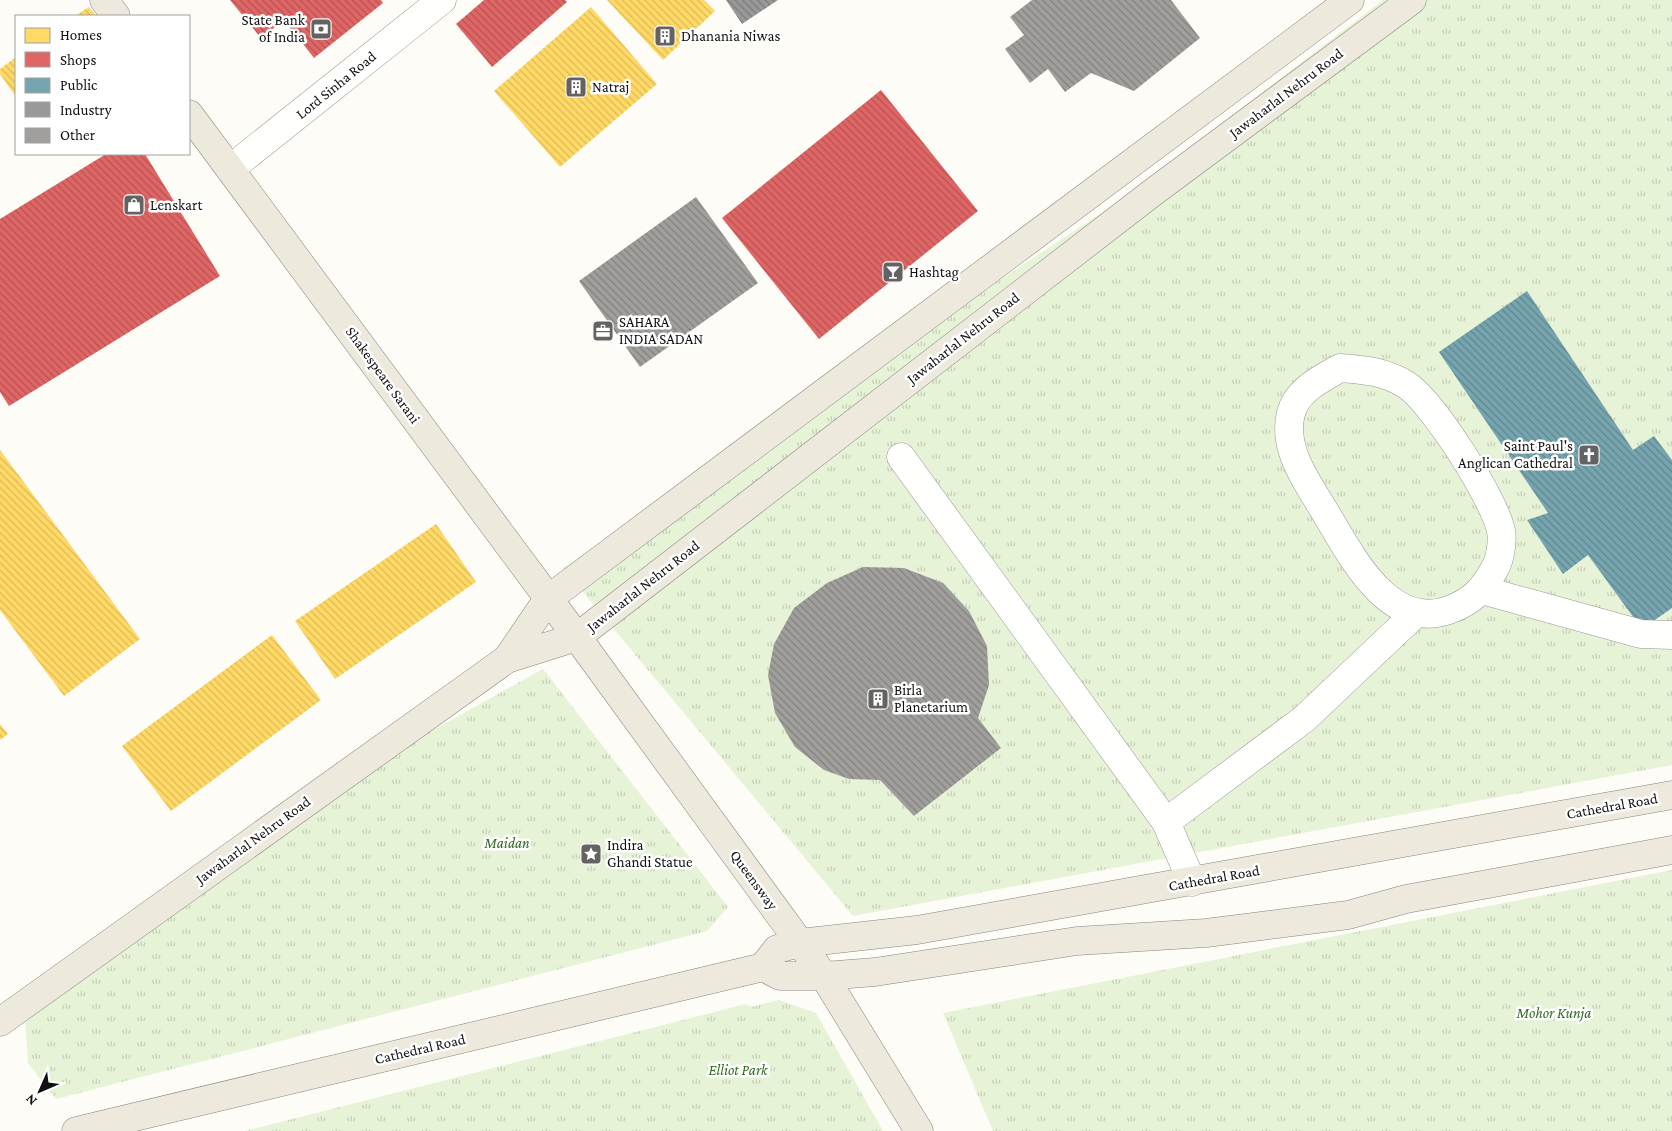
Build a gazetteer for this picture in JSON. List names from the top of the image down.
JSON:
{
  "streets": {
    "main road": [
      "Jawaharlal Nehru Road",
      "Shakespeare Sarani",
      "Cathedral Road",
      "Queensway"
    ],
    "street": ["Lord Sinha Road"]
  },
  "crossings": [
    ["Lord Sinha Road", "Shakespeare Sarani"],
    ["Jawaharlal Nehru Road", "Shakespeare Sarani"],
    ["Jawaharlal Nehru Road", "Queensway"],
    ["Shakespeare Sarani", "Queensway"],
    ["Cathedral Road", "Queensway"]
  ],
  "parks": ["Maidan", "Mohor Kunja", "Elliot Park"],
  "places": {
    "bank": ["State Bank of India"],
    "building": ["Dhanania Niwas", "Natraj", "Birla Planetarium"],
    "shop": ["Lenskart"],
    "bar": ["Hashtag"],
    "office": ["SAHARA INDIA SADAN"],
    "church": ["Saint Paul's Anglican Cathedral"],
    "place": ["Indira Ghandi Statue"]
  },
  "legend": [
    "Homes",
    "Shops",
    "Public",
    "Industry",
    "Other"
  ],
  "north": "bottom left"
}
